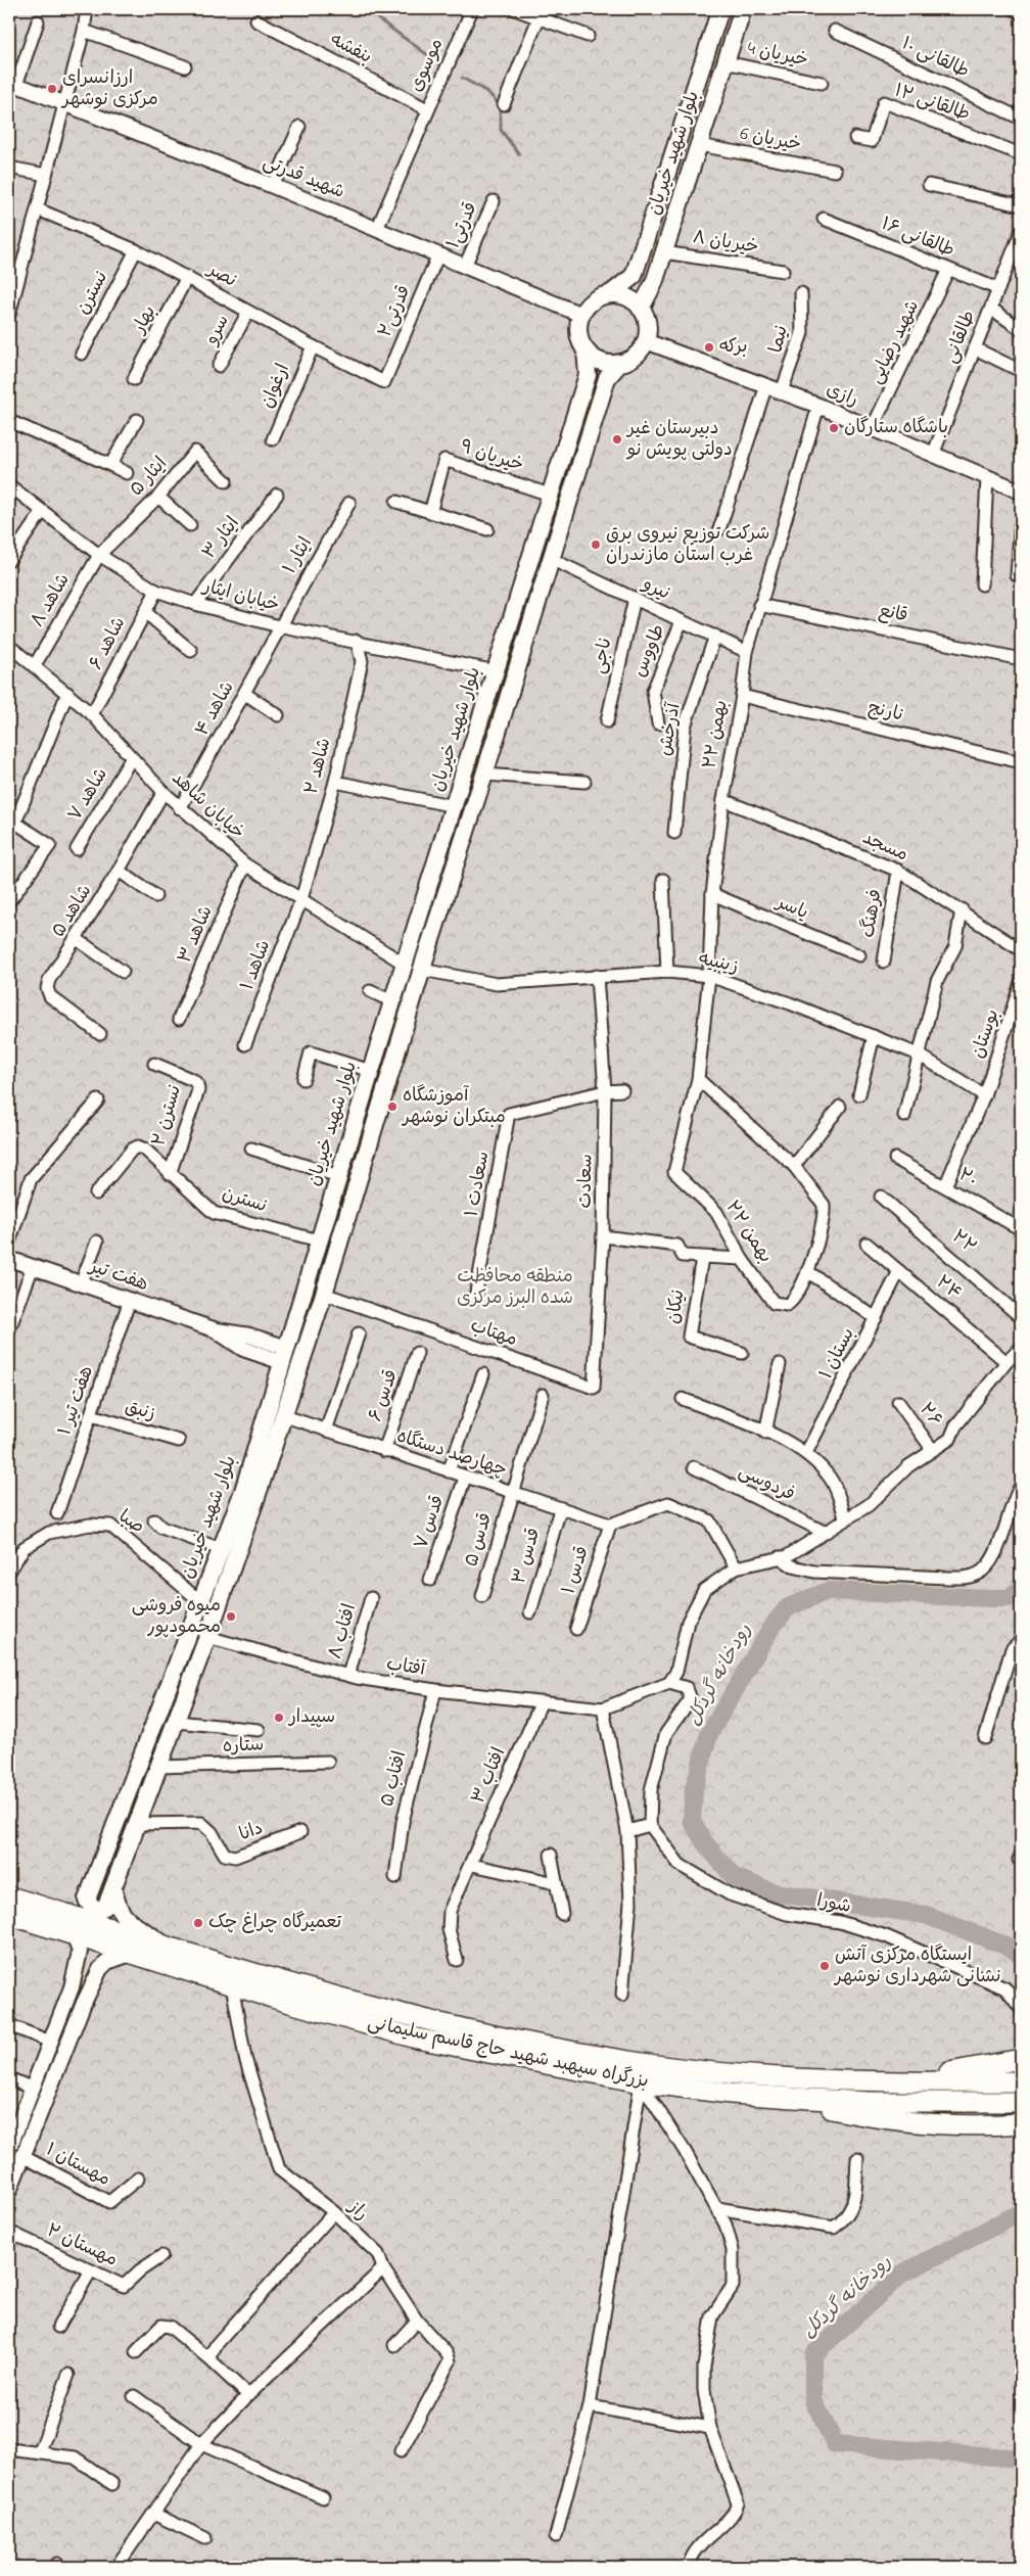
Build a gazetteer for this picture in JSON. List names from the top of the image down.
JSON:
{
  "streets": {
    "highway": ["بزرگراه سپهبد شهید حاج قاسم سلیمانی"],
    "main road": ["بلوار شهید خیریان"],
    "street": [
      "بنفشه",
      "خیریان 4",
      "طالقانی ۱۰",
      "موسوی",
      "طالقانی ۱۲",
      "خیریان 6",
      "شهید قدرتی",
      "قدرتی۱",
      "طالقانی ۱۶",
      "خیریان ۸",
      "نصر",
      "نسترن",
      "قدرتی۲",
      "بهار",
      "سرو",
      "طالقانی",
      "نیما",
      "شهید رضایی",
      "ارغوان",
      "رازی",
      "خیریان ۹",
      "ایثار ۵",
      "ایثار ۳",
      "ایثار ۱",
      "نیرو",
      "خیابان ایثار",
      "شاهد ۸",
      "قانع",
      "شاهد ۶",
      "طاووس",
      "ناجی",
      "شاهد ۴",
      "نارنج",
      "آذرخش",
      "۲۲ بهمن",
      "شاهد ۲",
      "شاهد ۷",
      "خیابان شاهد",
      "مسجد",
      "یاسر",
      "شاهد ۵",
      "فرهنگ",
      "شاهد ۳",
      "زینبیه",
      "شاهد ۱",
      "بوستان",
      "نسترن ۲",
      "۲۰",
      "سعادت",
      "سعادت ۱",
      "۲۲",
      "هفت تیر",
      "۲۴",
      "نیکان",
      "مهتاب",
      "بستان ۱",
      "قدس ۶",
      "هفت تیر ۱",
      "زنبق",
      "۲۶",
      "چهارصد دستگاه",
      "فردوسی",
      "صبا",
      "قدس ۷",
      "قدس ۵",
      "قدس ۳",
      "قدس ۱",
      "افتاب ۸",
      "آفتاب",
      "ستاره",
      "افتاب ۳",
      "افتاب ۵",
      "دانا",
      "شورا",
      "مهستان ۱",
      "راز",
      "مهستان ۲"
    ]
  },
  "crossings": [
    ["بنفشه", "موسوی"],
    ["خیریان 4", "بلوار شهید خیریان"],
    ["موسوی", "شهید قدرتی"],
    ["خیریان 6", "بلوار شهید خیریان"],
    ["بلوار شهید خیریان", "شهید قدرتی"],
    ["بلوار شهید خیریان", "خیریان ۸"],
    ["بلوار شهید خیریان", "نسترن"],
    ["بلوار شهید خیریان", "رازی"],
    ["بلوار شهید خیریان", "خیریان ۹"],
    ["بلوار شهید خیریان", "نیرو"],
    ["بلوار شهید خیریان", "خیابان ایثار"],
    ["بلوار شهید خیریان", "خیابان شاهد"],
    ["بلوار شهید خیریان", "زینبیه"],
    ["بلوار شهید خیریان", "هفت تیر"],
    ["بلوار شهید خیریان", "مهتاب"],
    ["بلوار شهید خیریان", "چهارصد دستگاه"],
    ["بلوار شهید خیریان", "صبا"],
    ["بلوار شهید خیریان", "آفتاب"],
    ["بلوار شهید خیریان", "ستاره"],
    ["بلوار شهید خیریان", "دانا"],
    ["شهید قدرتی", "قدرتی۱"],
    ["شهید قدرتی", "قدرتی۲"],
    ["شهید قدرتی", "رازی"],
    ["طالقانی ۱۶", "طالقانی"],
    ["طالقانی ۱۶", "شهید رضایی"],
    ["نصر", "نسترن"],
    ["نصر", "قدرتی۲"],
    ["نصر", "بهار"],
    ["نصر", "سرو"],
    ["نصر", "ارغوان"],
    ["نسترن", "نسترن ۲"],
    ["طالقانی", "رازی"],
    ["نیما", "رازی"],
    ["شهید رضایی", "رازی"],
    ["رازی", "۲۲ بهمن"],
    ["ایثار ۵", "خیابان ایثار"],
    ["ایثار ۵", "شاهد ۸"],
    ["ایثار ۳", "خیابان ایثار"],
    ["ایثار ۱", "خیابان ایثار"],
    ["ایثار ۱", "شاهد ۴"],
    ["نیرو", "طاووس"],
    ["نیرو", "ناجی"],
    ["نیرو", "آذرخش"],
    ["نیرو", "۲۲ بهمن"],
    ["خیابان ایثار", "شاهد ۸"],
    ["خیابان ایثار", "شاهد ۶"],
    ["خیابان ایثار", "شاهد ۴"],
    ["خیابان ایثار", "شاهد ۲"],
    ["شاهد ۸", "خیابان شاهد"],
    ["قانع", "۲۲ بهمن"],
    ["شاهد ۶", "خیابان شاهد"],
    ["شاهد ۴", "خیابان شاهد"],
    ["نارنج", "۲۲ بهمن"],
    ["۲۲ بهمن", "مسجد"],
    ["۲۲ بهمن", "یاسر"],
    ["۲۲ بهمن", "زینبیه"],
    ["شاهد ۲", "خیابان شاهد"],
    ["شاهد ۲", "شاهد ۱"],
    ["شاهد ۷", "خیابان شاهد"],
    ["خیابان شاهد", "شاهد ۵"],
    ["خیابان شاهد", "شاهد ۳"],
    ["خیابان شاهد", "شاهد ۱"],
    ["مسجد", "فرهنگ"],
    ["زینبیه", "بوستان"],
    ["زینبیه", "سعادت"],
    ["بوستان", "۲۰"],
    ["سعادت", "سعادت ۱"],
    ["سعادت", "مهتاب"],
    ["هفت تیر", "هفت تیر ۱"],
    ["۲۴", "بستان ۱"],
    ["قدس ۶", "چهارصد دستگاه"],
    ["هفت تیر ۱", "زنبق"],
    ["چهارصد دستگاه", "قدس ۷"],
    ["چهارصد دستگاه", "قدس ۵"],
    ["چهارصد دستگاه", "قدس ۳"],
    ["چهارصد دستگاه", "قدس ۱"],
    ["افتاب ۸", "آفتاب"],
    ["آفتاب", "افتاب ۳"],
    ["آفتاب", "افتاب ۵"],
    ["بزرگراه سپهبد شهید حاج قاسم سلیمانی", "راز"]
  ],
  "water": ["رودخانه گردکل"],
  "parks": ["منطقه محافظت شده البرز مرکزی"],
  "places": [
    "ارزانسرای مرکزی نوشهر",
    "برکه",
    "باشگاه ستارگان",
    "دبیرستان غیر دولتی پویش نو",
    "شرکت توزیع نیروی برق غرب استان مازندران",
    "آموزشگاه مبتکران نوشهر",
    "میوه فروشی محمودپور",
    "سپیدار",
    "تعمیرگاه چراغ چک",
    "ایستگاه مرکزی آتش نشانی شهرداری نوشهر"
  ]
}
